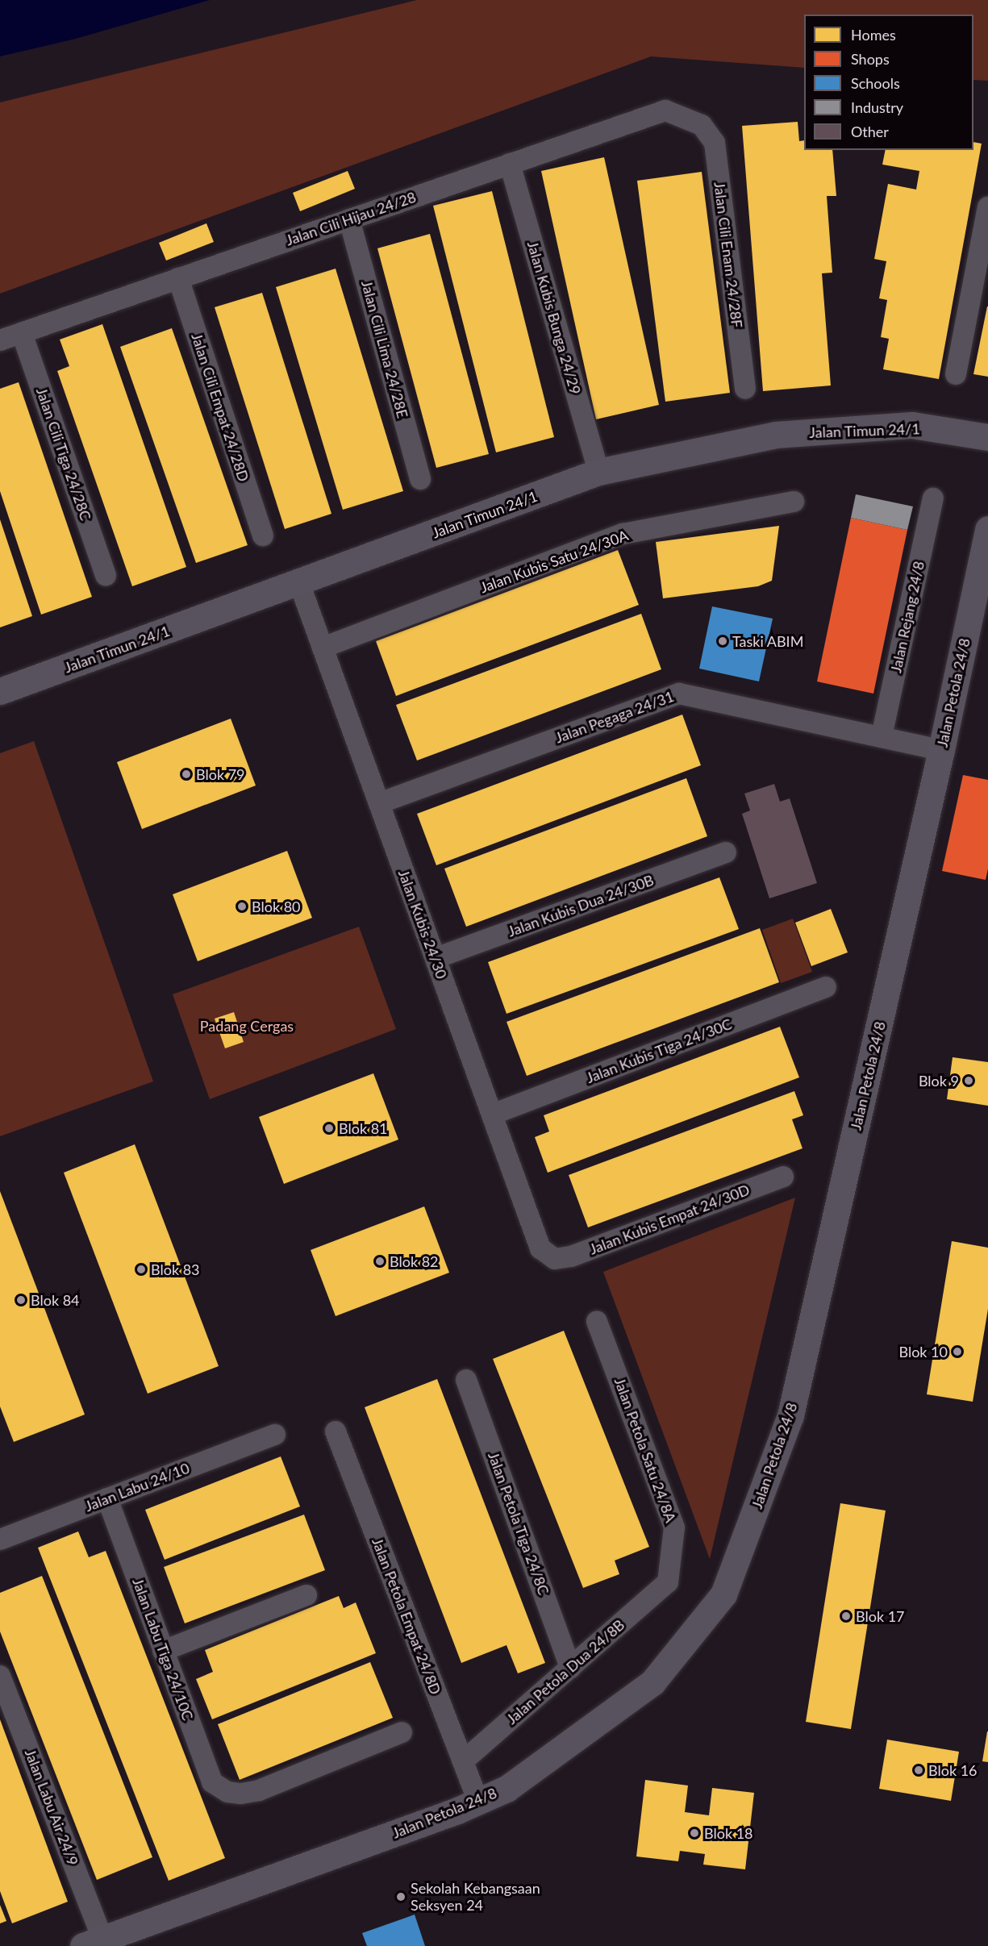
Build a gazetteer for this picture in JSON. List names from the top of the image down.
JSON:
{
  "streets": {
    "street": [
      "Jalan Cili Hijau 24/28",
      "Jalan Cili Enam 24/28F",
      "Jalan Kubis Bunga 24/29",
      "Jalan Cili Lima 24/28E",
      "Jalan Cili Empat 24/28D",
      "Jalan Timun 24/1",
      "Jalan Cili Tiga 24/28C",
      "Jalan Kubis Satu 24/30A",
      "Jalan Rejang 24/8",
      "Jalan Petola 24/8",
      "Jalan Pegaga 24/31",
      "Jalan Kubis Dua 24/30B",
      "Jalan Kubis 24/30",
      "Jalan Kubis Tiga 24/30C",
      "Jalan Kubis Empat 24/30D",
      "Jalan Petola Satu 24/8A",
      "Jalan Labu 24/10",
      "Jalan Petola Tiga 24/8C",
      "Jalan Petola Empat 24/8D",
      "Jalan Labu Tiga 24/10C",
      "Jalan Petola Dua 24/8B",
      "Jalan Labu Air 24/9"
    ]
  },
  "crossings": [
    ["Jalan Cili Hijau 24/28", "Jalan Cili Enam 24/28F"],
    ["Jalan Cili Hijau 24/28", "Jalan Kubis Bunga 24/29"],
    ["Jalan Cili Hijau 24/28", "Jalan Cili Lima 24/28E"],
    ["Jalan Cili Hijau 24/28", "Jalan Cili Empat 24/28D"],
    ["Jalan Cili Hijau 24/28", "Jalan Cili Tiga 24/28C"],
    ["Jalan Kubis Bunga 24/29", "Jalan Timun 24/1"],
    ["Jalan Timun 24/1", "Jalan Kubis 24/30"],
    ["Jalan Kubis Satu 24/30A", "Jalan Kubis 24/30"],
    ["Jalan Rejang 24/8", "Jalan Pegaga 24/31"],
    ["Jalan Petola 24/8", "Jalan Pegaga 24/31"],
    ["Jalan Petola 24/8", "Jalan Petola Empat 24/8D"],
    ["Jalan Petola 24/8", "Jalan Labu Air 24/9"],
    ["Jalan Pegaga 24/31", "Jalan Kubis 24/30"],
    ["Jalan Kubis Dua 24/30B", "Jalan Kubis 24/30"],
    ["Jalan Kubis 24/30", "Jalan Kubis Tiga 24/30C"],
    ["Jalan Kubis 24/30", "Jalan Kubis Empat 24/30D"],
    ["Jalan Petola Satu 24/8A", "Jalan Petola Dua 24/8B"],
    ["Jalan Labu 24/10", "Jalan Labu Tiga 24/10C"],
    ["Jalan Petola Tiga 24/8C", "Jalan Petola Dua 24/8B"],
    ["Jalan Petola Empat 24/8D", "Jalan Petola Dua 24/8B"]
  ],
  "parks": ["Padang Cergas"],
  "places": [
    "Taski ABIM",
    "Blok 79",
    "Blok 80",
    "Blok 9",
    "Blok 81",
    "Blok 82",
    "Blok 83",
    "Blok 84",
    "Blok 10",
    "Blok 17",
    "Blok 16",
    "Blok 18",
    "Sekolah Kebangsaan Seksyen 24"
  ],
  "legend": [
    "Homes",
    "Shops",
    "Schools",
    "Industry",
    "Other"
  ]
}
